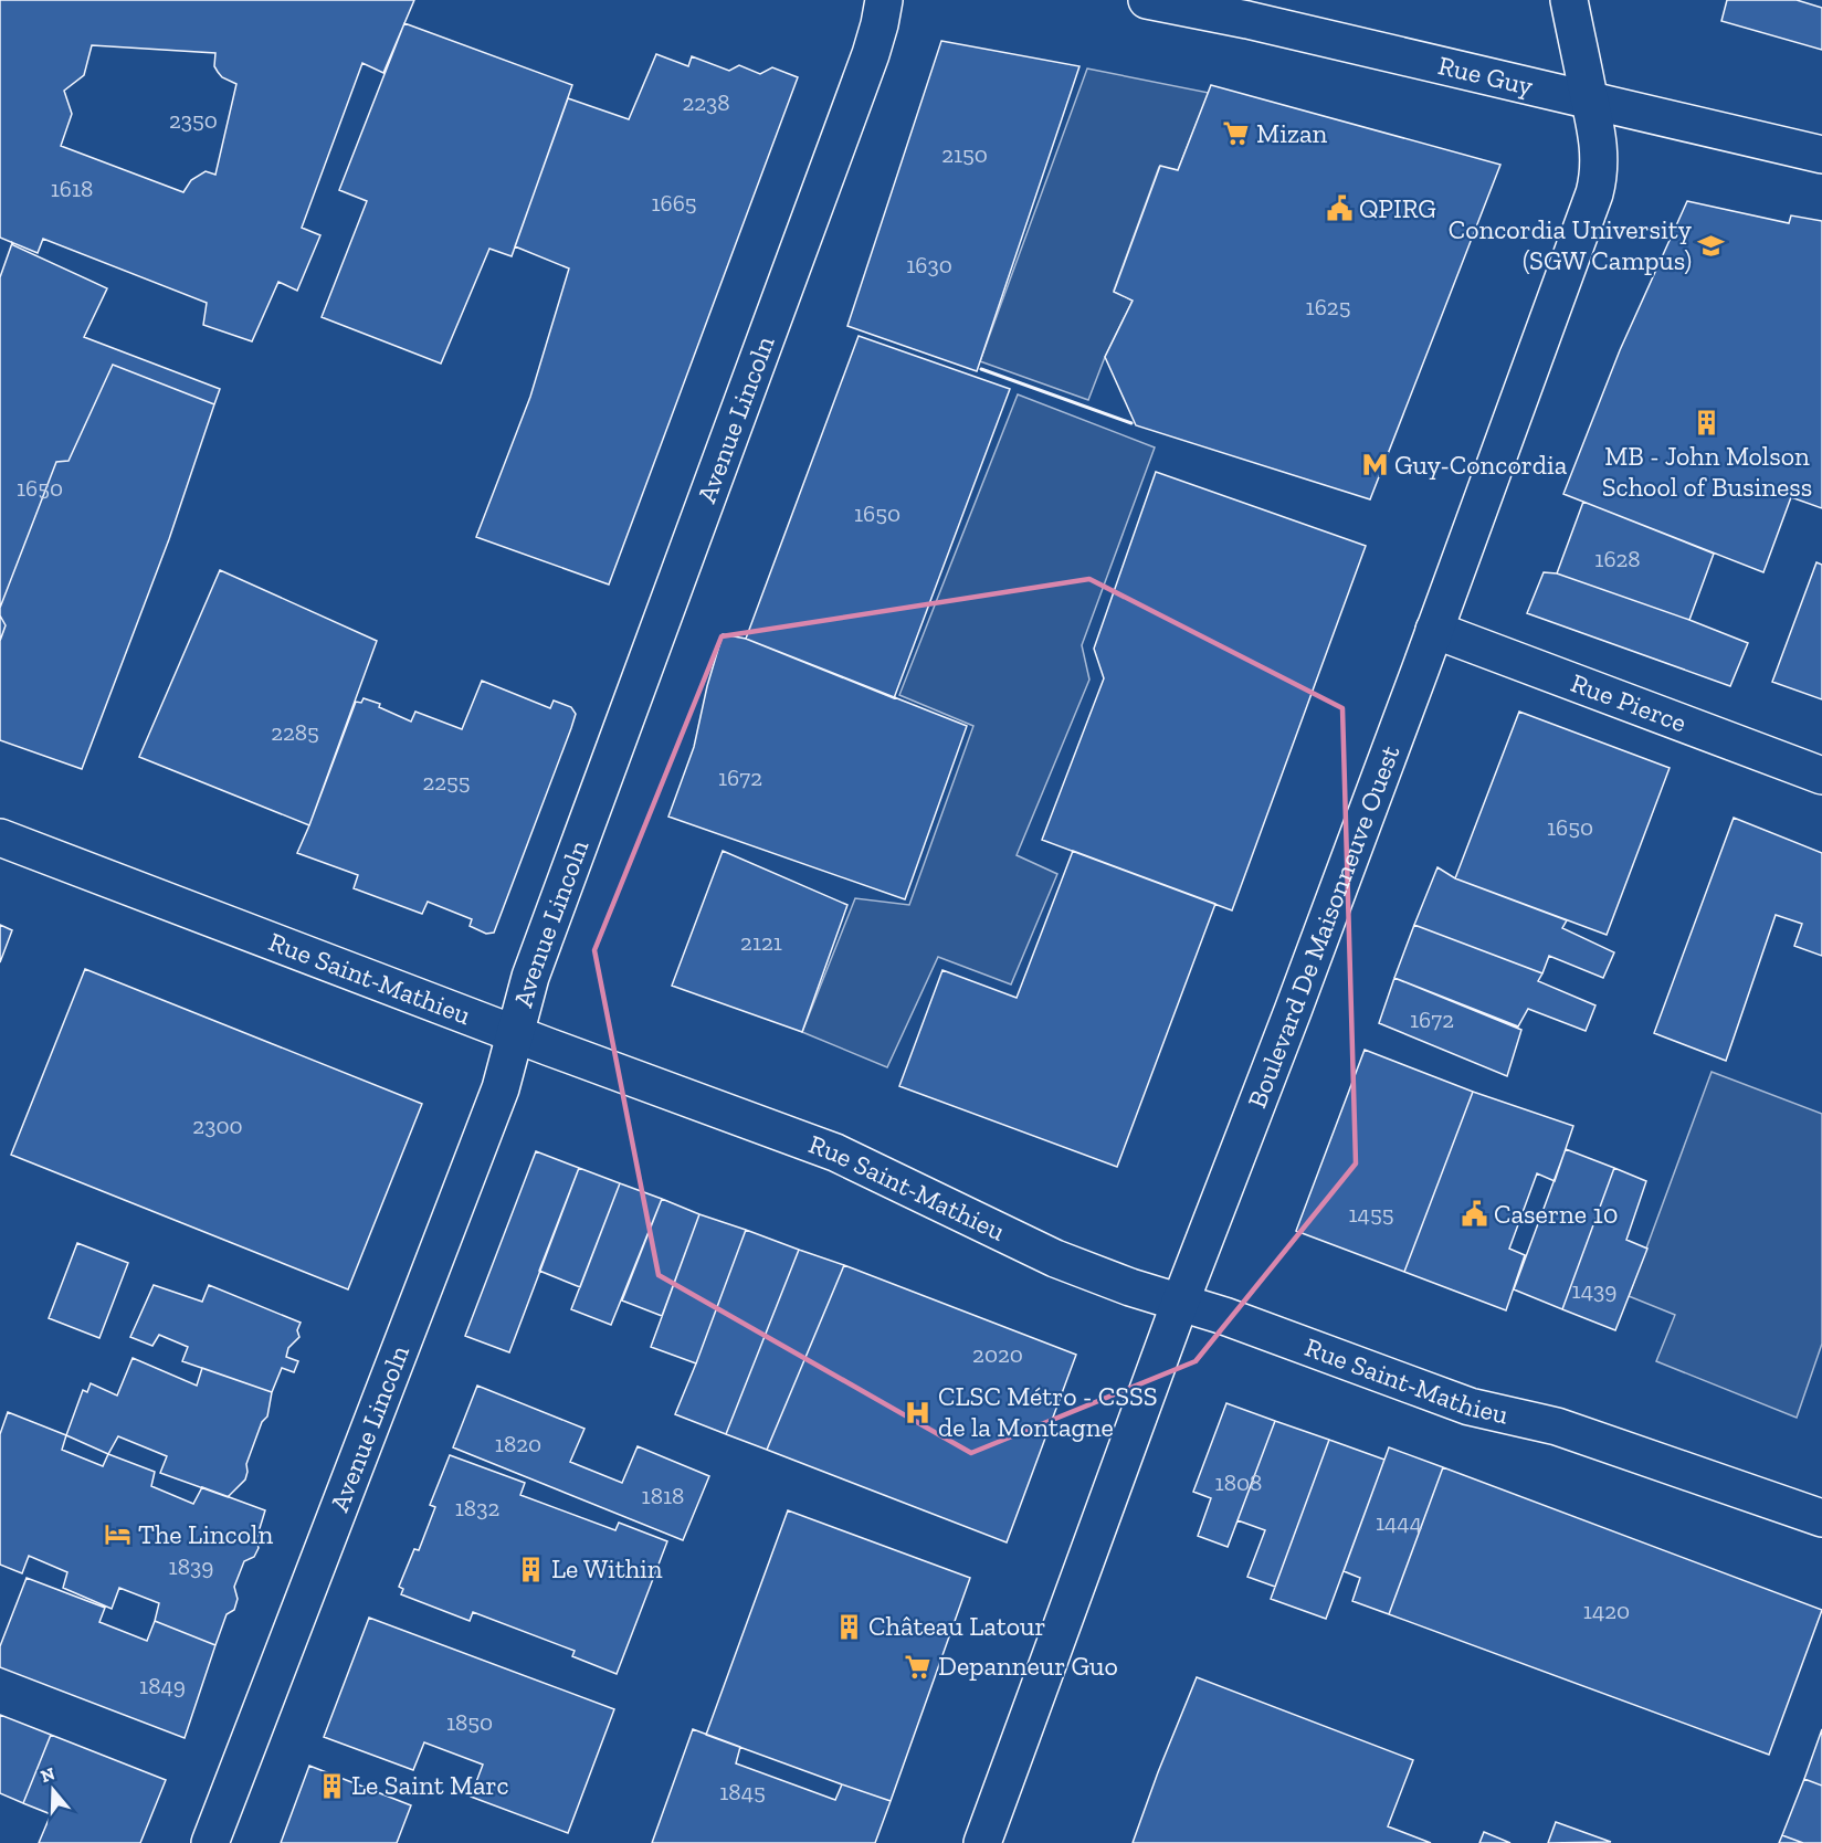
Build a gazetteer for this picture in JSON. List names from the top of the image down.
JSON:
{
  "streets": {
    "street": [
      "Rue Guy",
      "Avenue Lincoln",
      "Rue Pierce",
      "Boulevard De Maisonneuve Ouest",
      "Rue Saint-Mathieu"
    ]
  },
  "crossings": [
    ["Rue Guy", "Boulevard De Maisonneuve Ouest"],
    ["Avenue Lincoln", "Rue Saint-Mathieu"],
    ["Rue Pierce", "Boulevard De Maisonneuve Ouest"],
    ["Boulevard De Maisonneuve Ouest", "Rue Saint-Mathieu"]
  ],
  "places": {
    "supermarket": ["Mizan", "Depanneur Guo"],
    "public building": ["QPIRG", "Caserne 10"],
    "school or university": ["Concordia University (SGW Campus)"],
    "building": [
      "MB - John Molson School of Business",
      "Le Within",
      "Château Latour",
      "Le Saint Marc"
    ],
    "metro station": ["Guy-Concordia"],
    "hospital": ["CLSC Métro - CSSS de la Montagne"],
    "hotel": ["The Lincoln"]
  },
  "house_numbers": [
    "2238",
    "2350",
    "2150",
    "1618",
    "1665",
    "1630",
    "1625",
    "1650",
    "1650",
    "1628",
    "2285",
    "1672",
    "2255",
    "1650",
    "2121",
    "1672",
    "2300",
    "1455",
    "1439",
    "2020",
    "1820",
    "1808",
    "1818",
    "1832",
    "1444",
    "1839",
    "1420",
    "1849",
    "1850",
    "1845"
  ],
  "north": "top"
}
